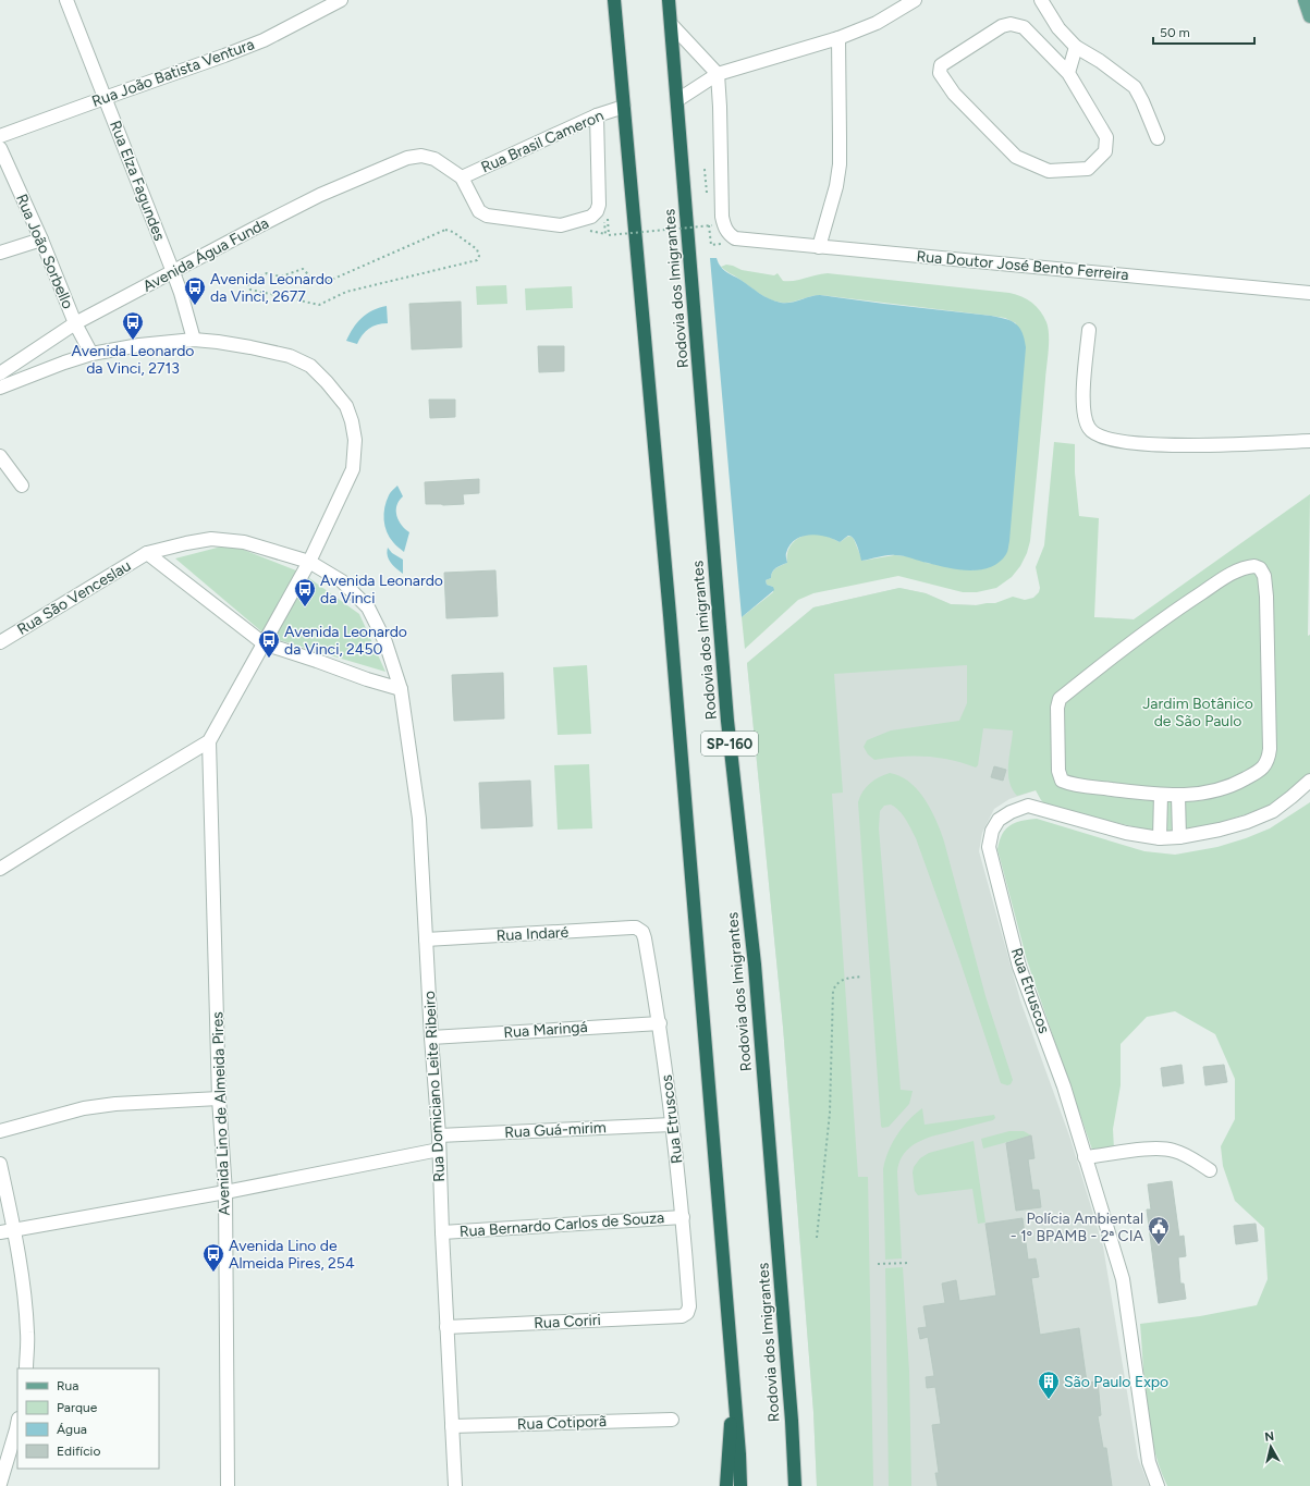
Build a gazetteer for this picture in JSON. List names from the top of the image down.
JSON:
{
  "streets": {
    "highway": ["Rodovia dos Imigrantes", "SP-160"],
    "street": [
      "Rua João Batista Ventura",
      "Rua Brasil Cameron",
      "Rua Elza Fagundes",
      "Rua João Sorbello",
      "Avenida Água Funda",
      "Rua Doutor José Bento Ferreira",
      "Rua São Venceslau",
      "Rua Indaré",
      "Rua Etruscos",
      "Rua Maringá",
      "Rua Domiciano Leite Ribeiro",
      "Avenida Lino de Almeida Pires",
      "Rua Guá-mirim",
      "Rua Bernardo Carlos de Souza",
      "Rua Coriri",
      "Rua Cotiporã"
    ]
  },
  "crossings": [
    ["Rua João Batista Ventura", "Rua Elza Fagundes"],
    ["Rua Brasil Cameron", "Avenida Água Funda"],
    ["Rua Brasil Cameron", "SP-160"],
    ["Rua Elza Fagundes", "Avenida Água Funda"],
    ["Rua João Sorbello", "Avenida Água Funda"],
    ["Rua São Venceslau", "Rua Domiciano Leite Ribeiro"],
    ["Rua Indaré", "Rua Etruscos"],
    ["Rua Indaré", "Rua Domiciano Leite Ribeiro"],
    ["Rua Etruscos", "Rua Maringá"],
    ["Rua Etruscos", "Rua Guá-mirim"],
    ["Rua Etruscos", "Rua Bernardo Carlos de Souza"],
    ["Rua Etruscos", "Rua Coriri"],
    ["Rua Maringá", "Rua Domiciano Leite Ribeiro"],
    ["Rua Domiciano Leite Ribeiro", "Rua Guá-mirim"],
    ["Rua Domiciano Leite Ribeiro", "Rua Bernardo Carlos de Souza"],
    ["Rua Domiciano Leite Ribeiro", "Rua Coriri"],
    ["Rua Domiciano Leite Ribeiro", "Rua Cotiporã"]
  ],
  "parks": ["Jardim Botânico de São Paulo"],
  "places": {
    "bus stop": [
      "Avenida Leonardo da Vinci, 2677",
      "Avenida Leonardo da Vinci, 2713",
      "Avenida Leonardo da Vinci",
      "Avenida Leonardo da Vinci, 2450",
      "Avenida Lino de Almeida Pires, 254"
    ],
    "public building": ["Polícia Ambiental - 1º BPAMB - 2ª CIA"],
    "building": ["São Paulo Expo"]
  },
  "legend": [
    "Rua",
    "Parque",
    "Água",
    "Edifício"
  ],
  "scale_bar": "50 m",
  "north": "top"
}
